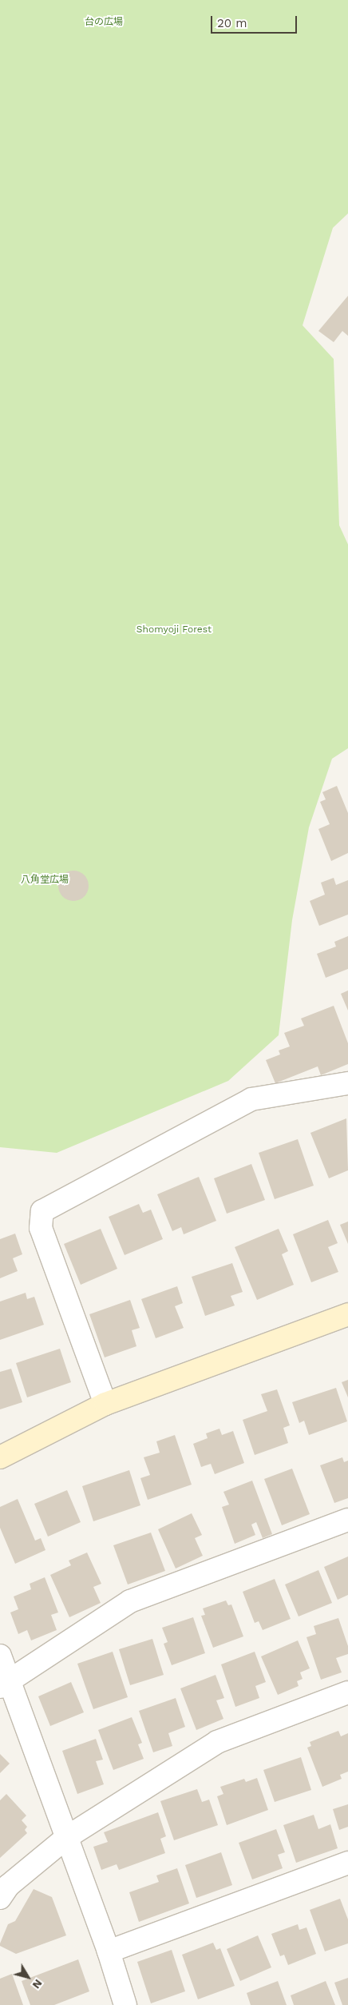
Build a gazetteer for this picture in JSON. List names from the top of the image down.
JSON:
{
  "parks": ["台の広場", "Shomyoji Forest", "八角堂広場"],
  "scale_bar": "20 m",
  "north": "bottom right"
}
